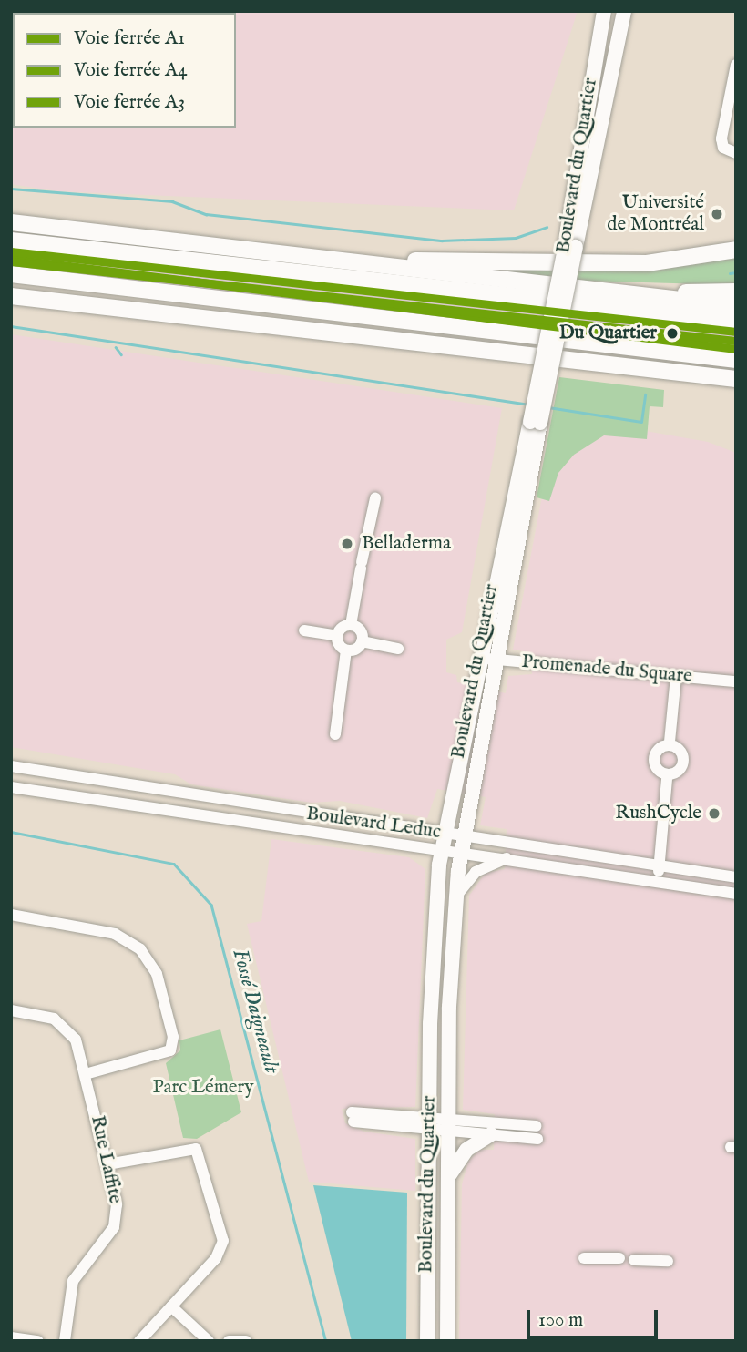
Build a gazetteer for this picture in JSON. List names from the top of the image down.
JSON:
{
  "streets": {
    "main road": ["Boulevard du Quartier"],
    "street": ["Promenade du Square", "Boulevard Leduc", "Rue Laffite"]
  },
  "crossings": [
    ["Boulevard du Quartier", "Promenade du Square"],
    ["Boulevard du Quartier", "Boulevard Leduc"]
  ],
  "water": ["Fossé Daigneault"],
  "parks": ["Parc Lémery"],
  "places": [
    "Université de Montréal",
    "Du Quartier",
    "Belladerma",
    "RushCycle"
  ],
  "lines": ["rail line A4", "rail line A1", "rail line A3"],
  "legend": ["Voie ferrée A1", "Voie ferrée A4", "Voie ferrée A3"],
  "scale_bar": "100 m"
}
